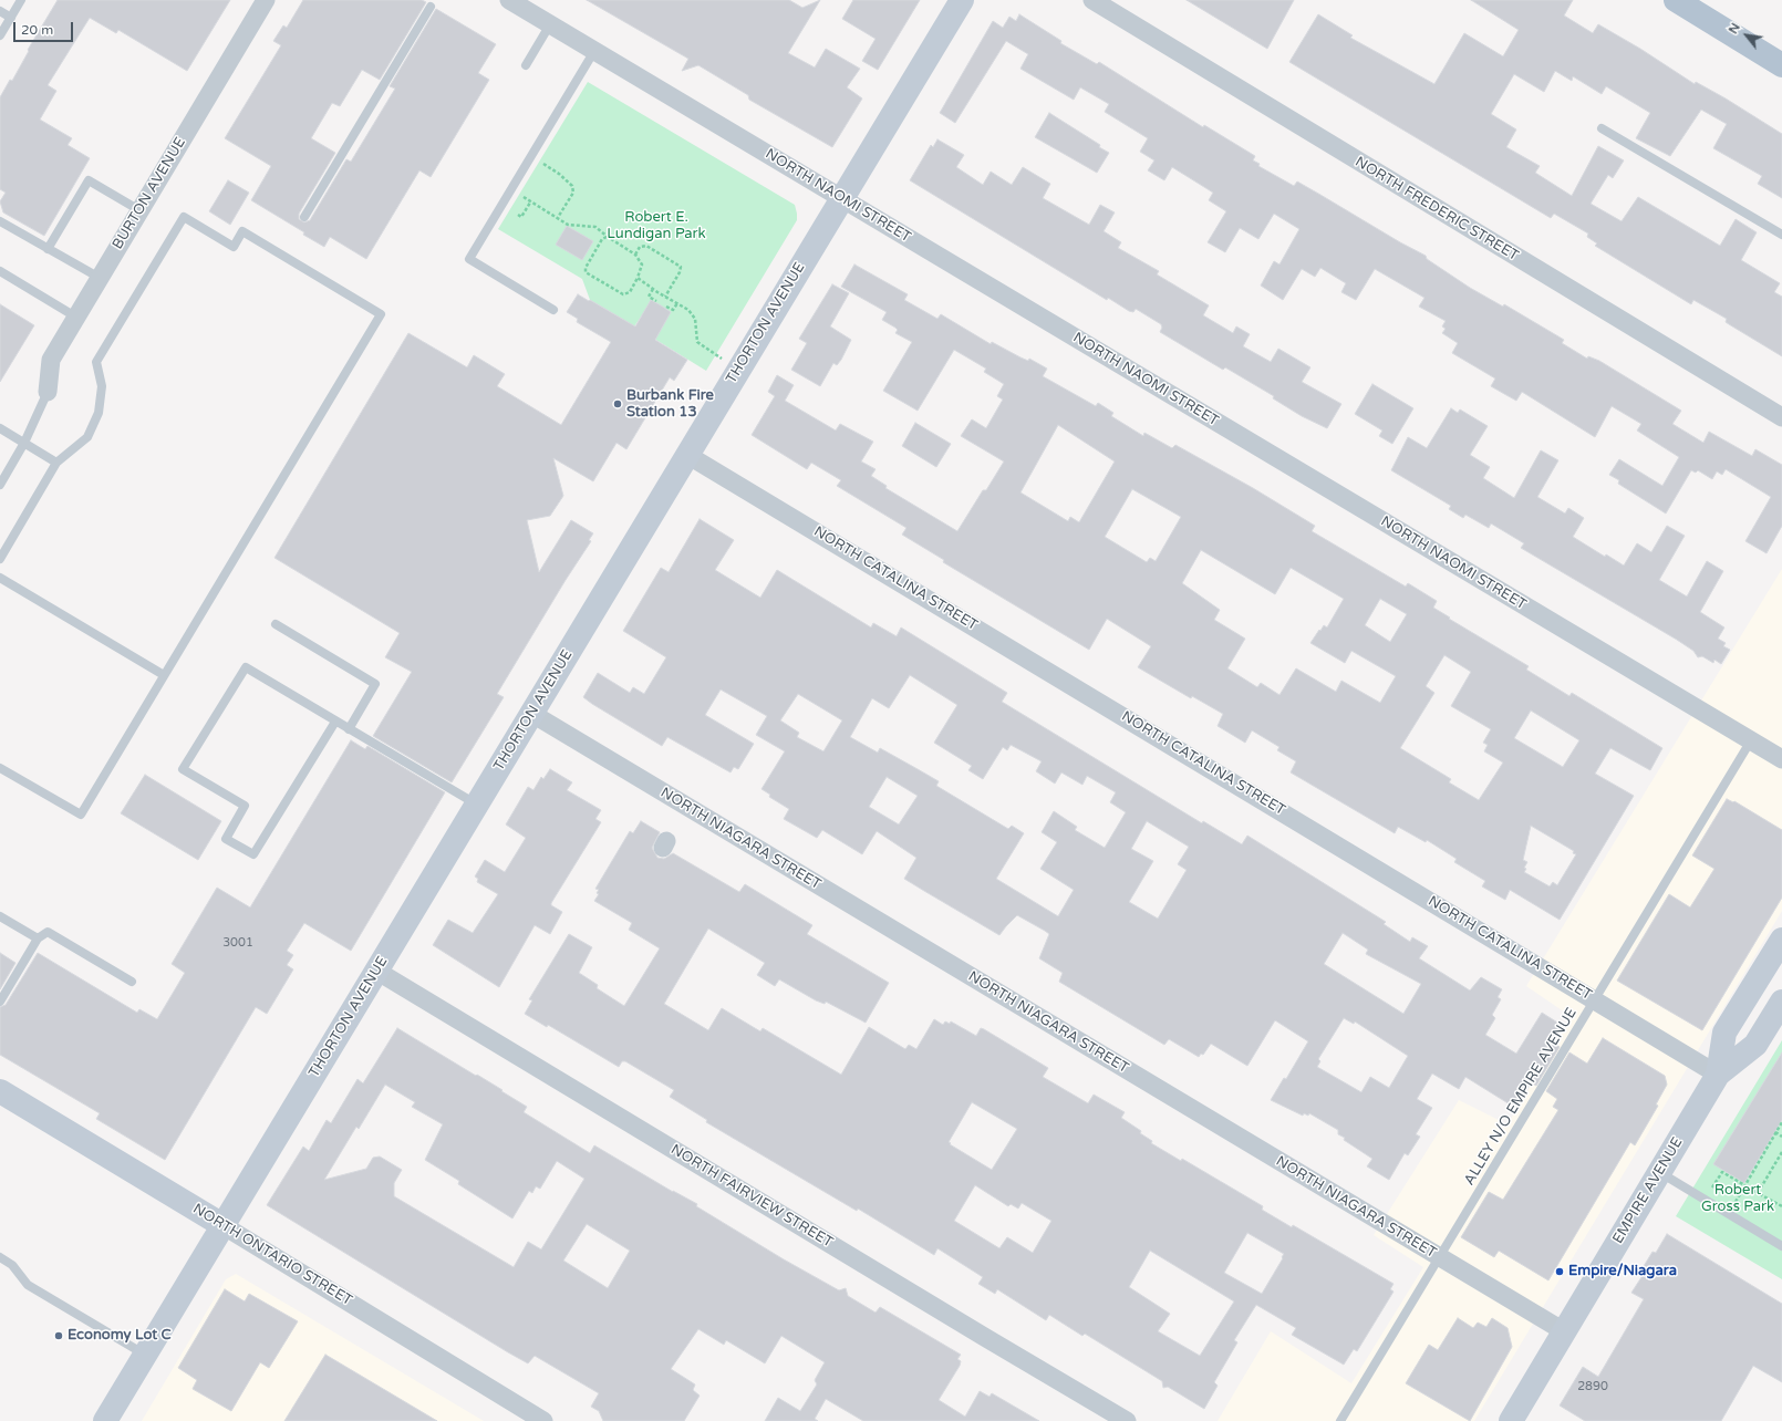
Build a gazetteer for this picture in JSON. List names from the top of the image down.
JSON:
{
  "streets": {
    "street": [
      "BURTON AVENUE",
      "NORTH NAOMI STREET",
      "NORTH FREDERIC STREET",
      "THORTON AVENUE",
      "NORTH CATALINA STREET",
      "NORTH NIAGARA STREET",
      "EMPIRE AVENUE",
      "NORTH FAIRVIEW STREET",
      "NORTH ONTARIO STREET"
    ],
    "lane": ["ALLEY N/O EMPIRE AVENUE"]
  },
  "crossings": [
    ["NORTH NAOMI STREET", "THORTON AVENUE"],
    ["NORTH NAOMI STREET", "ALLEY N/O EMPIRE AVENUE"],
    ["THORTON AVENUE", "NORTH CATALINA STREET"],
    ["THORTON AVENUE", "NORTH NIAGARA STREET"],
    ["THORTON AVENUE", "NORTH FAIRVIEW STREET"],
    ["THORTON AVENUE", "NORTH ONTARIO STREET"],
    ["NORTH CATALINA STREET", "ALLEY N/O EMPIRE AVENUE"],
    ["NORTH CATALINA STREET", "EMPIRE AVENUE"],
    ["NORTH NIAGARA STREET", "ALLEY N/O EMPIRE AVENUE"],
    ["NORTH NIAGARA STREET", "EMPIRE AVENUE"]
  ],
  "parks": ["Robert E. Lundigan Park", "Robert Gross Park"],
  "places": ["Burbank Fire Station 13", "Empire/Niagara", "Economy Lot C"],
  "house_numbers": ["3001", "2890"],
  "scale_bar": "20 m",
  "north": "top left"
}
